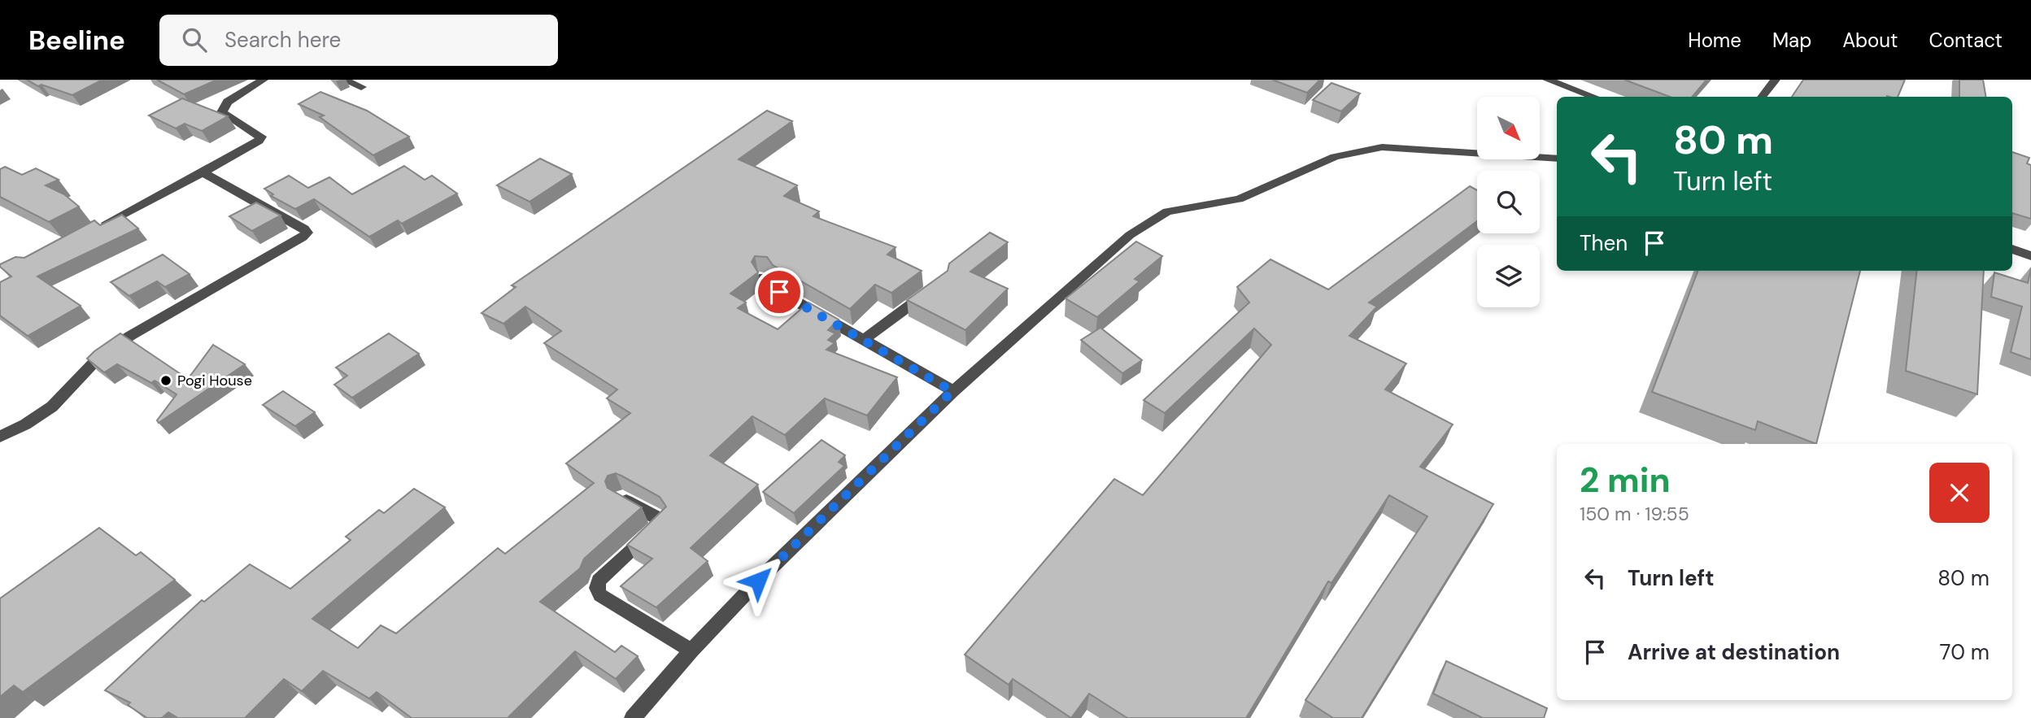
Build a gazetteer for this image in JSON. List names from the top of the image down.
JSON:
{
  "places": ["Pogi House"],
  "north": "bottom right",
  "page": {
    "header": "Beeline",
    "search": "Search here",
    "nav": [
      "Home",
      "Map",
      "About",
      "Contact"
    ],
    "turn": ["80 m", "Turn left"],
    "then": "Then",
    "heading": ["2 min", "150 m · 19:55"],
    "list": [
      {
        "name": "Turn left",
        "value": "80 m"
      },
      {
        "name": "Arrive at destination",
        "value": "70 m"
      }
    ]
  }
}
